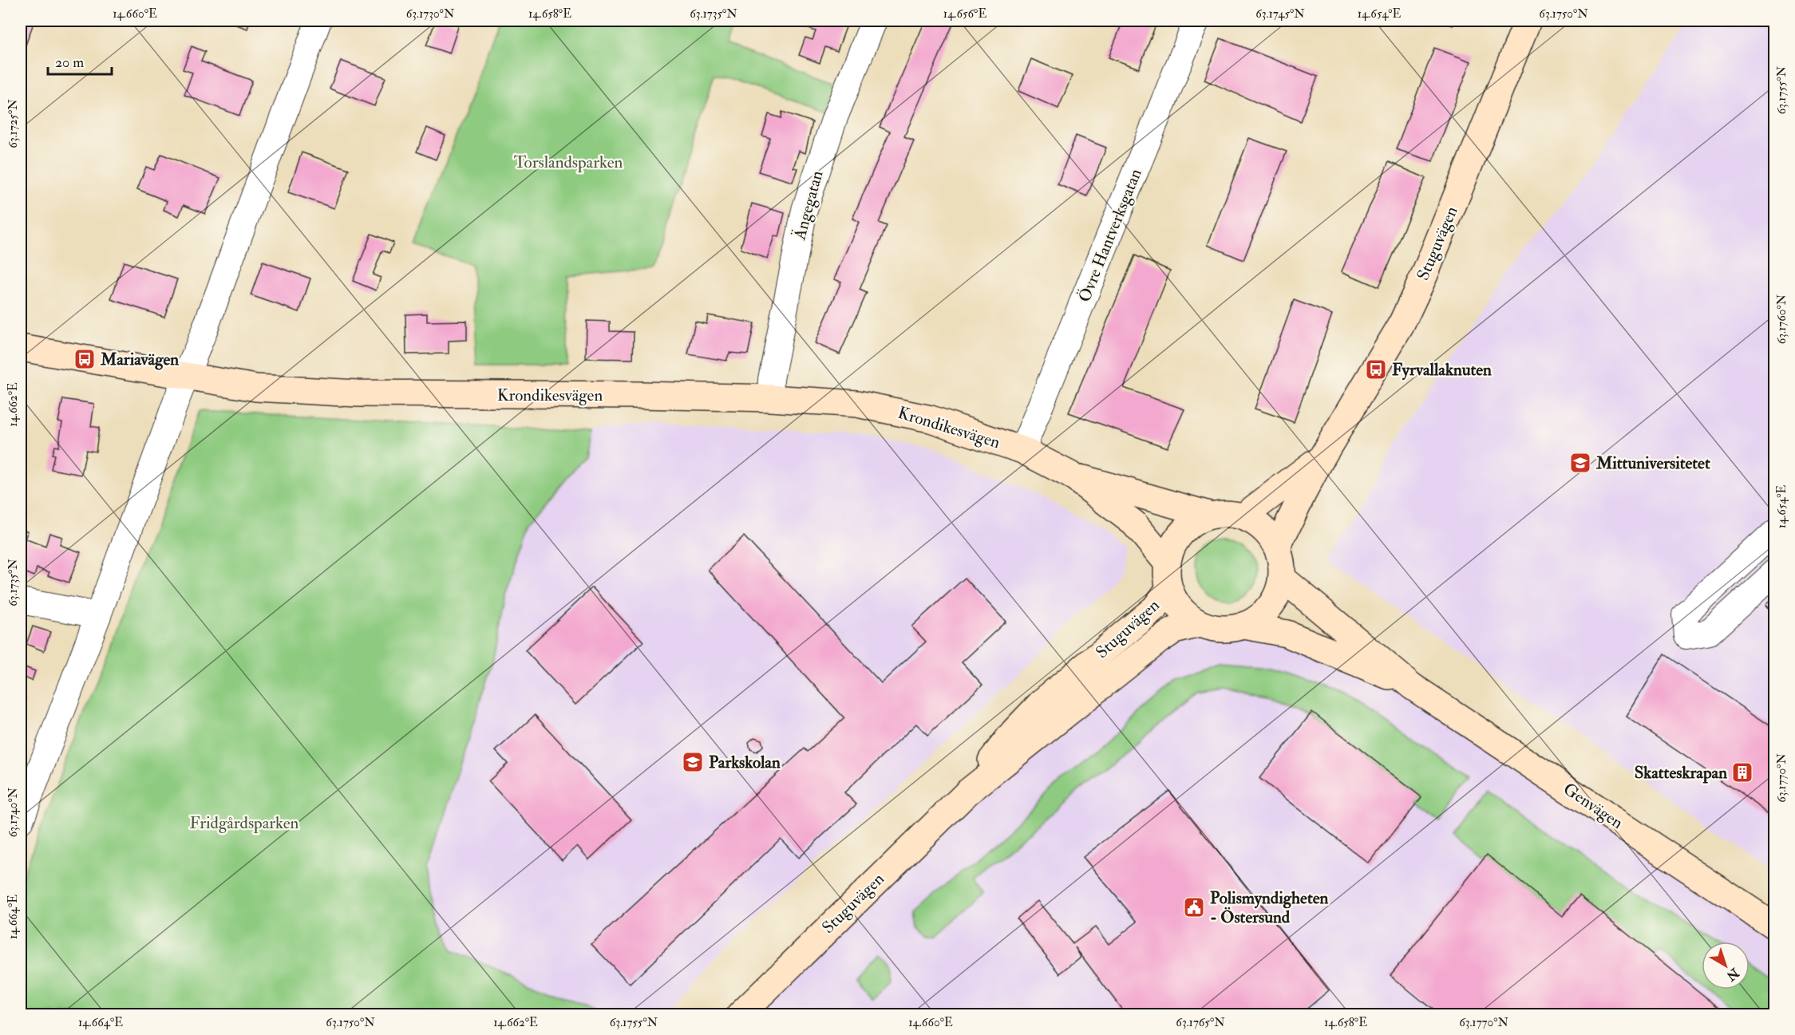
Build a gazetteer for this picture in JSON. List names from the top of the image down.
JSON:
{
  "streets": {
    "street": [
      "Ängegatan",
      "Övre Hantverksgatan",
      "Stuguvägen",
      "Krondikesvägen",
      "Genvägen"
    ]
  },
  "crossings": [
    ["Ängegatan", "Krondikesvägen"],
    ["Övre Hantverksgatan", "Krondikesvägen"],
    ["Stuguvägen", "Krondikesvägen"],
    ["Stuguvägen", "Genvägen"],
    ["Krondikesvägen", "Genvägen"]
  ],
  "parks": ["Torslandsparken", "Fridgårdsparken"],
  "places": {
    "bus stop": ["Mariavägen", "Fyrvallaknuten"],
    "school or university": ["Mittuniversitetet", "Parkskolan"],
    "building": ["Skatteskrapan"],
    "public building": ["Polismyndigheten - Östersund"]
  },
  "scale_bar": "20 m",
  "north": "bottom right",
  "coordinates": [
    "14.660°E",
    "63.1730°N",
    "14.658°E",
    "63.1735°N",
    "14.656°E",
    "63.1745°N",
    "14.654°E",
    "63.1750°N",
    "63.1755°N",
    "63.1725°N",
    "63.1760°N",
    "14.662°E",
    "63.1770°N",
    "63.1740°N",
    "14.664°E",
    "63.1765°N"
  ]
}
